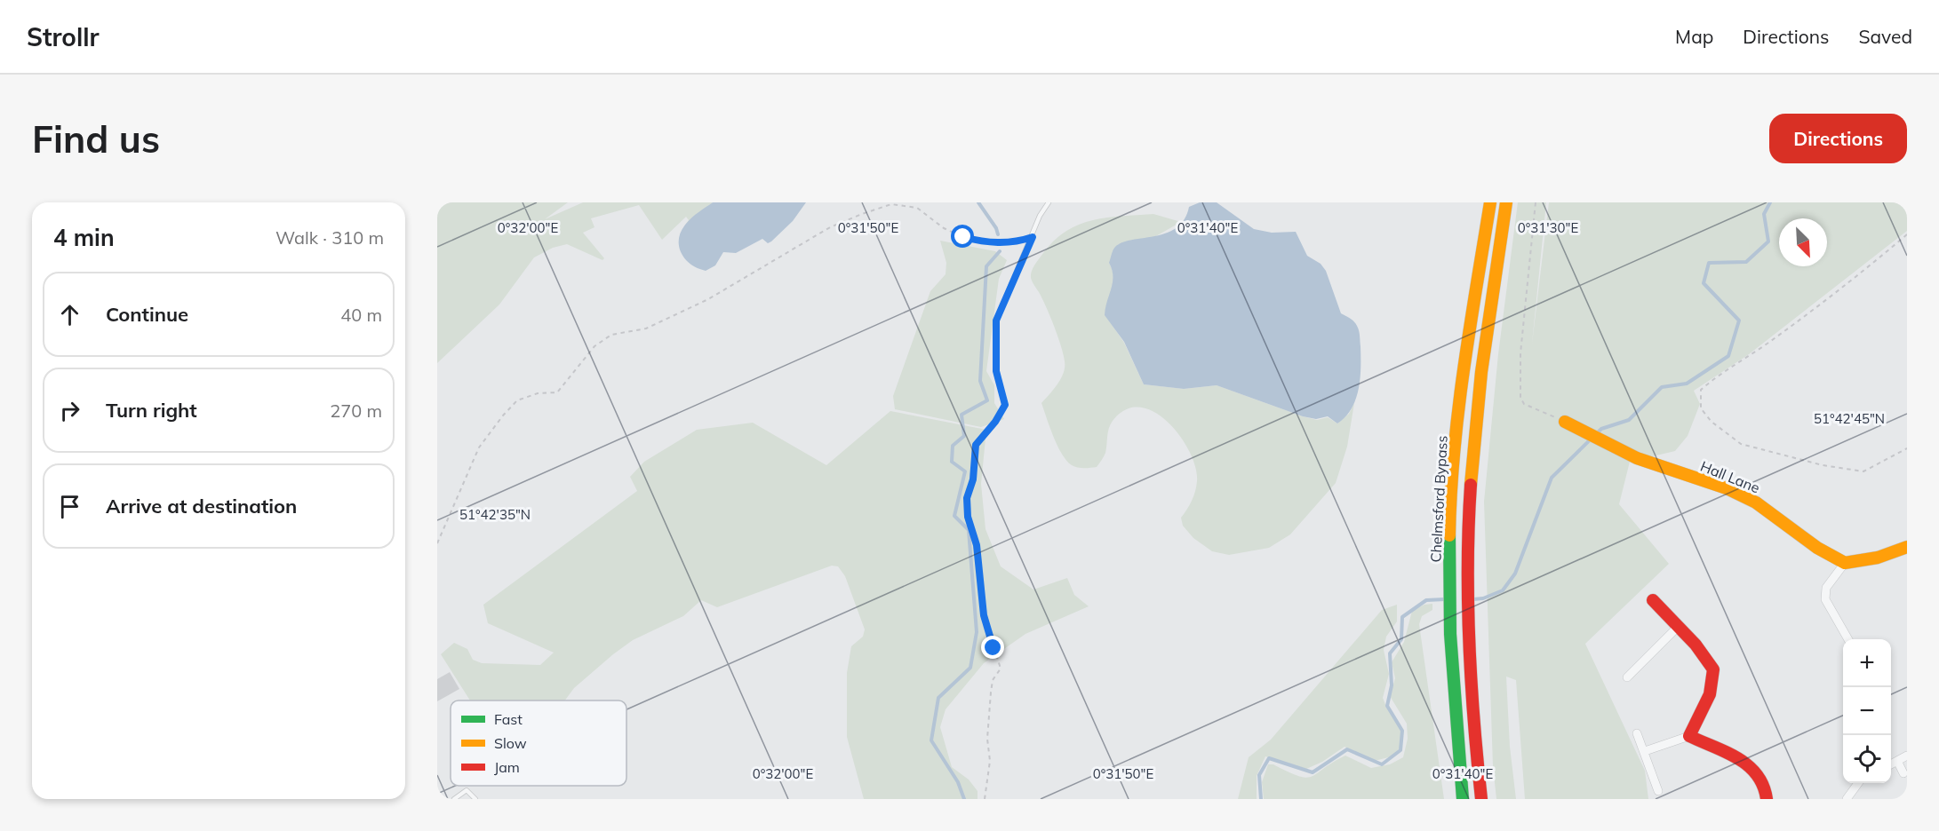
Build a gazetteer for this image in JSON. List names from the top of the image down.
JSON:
{
  "streets": {
    "main road": ["Hall Lane", "Chelmsford Bypass"]
  },
  "legend": ["Fast", "Slow", "Jam"],
  "north": "bottom right",
  "page": {
    "header": "Strollr",
    "nav": ["Map", "Directions", "Saved"],
    "buttons": "Directions",
    "title": "Find us",
    "heading": ["4 min", "Walk · 310 m"],
    "list": [
      ["Continue", "40 m"],
      ["Turn right", "270 m"],
      "Arrive at destination"
    ],
    "map_buttons": ["+", "−"]
  },
  "coordinates": [
    "0°32'00\"E",
    "0°31'50\"E",
    "0°31'40\"E",
    "0°31'30\"E",
    "51°42'45\"N",
    "51°42'35\"N"
  ]
}
